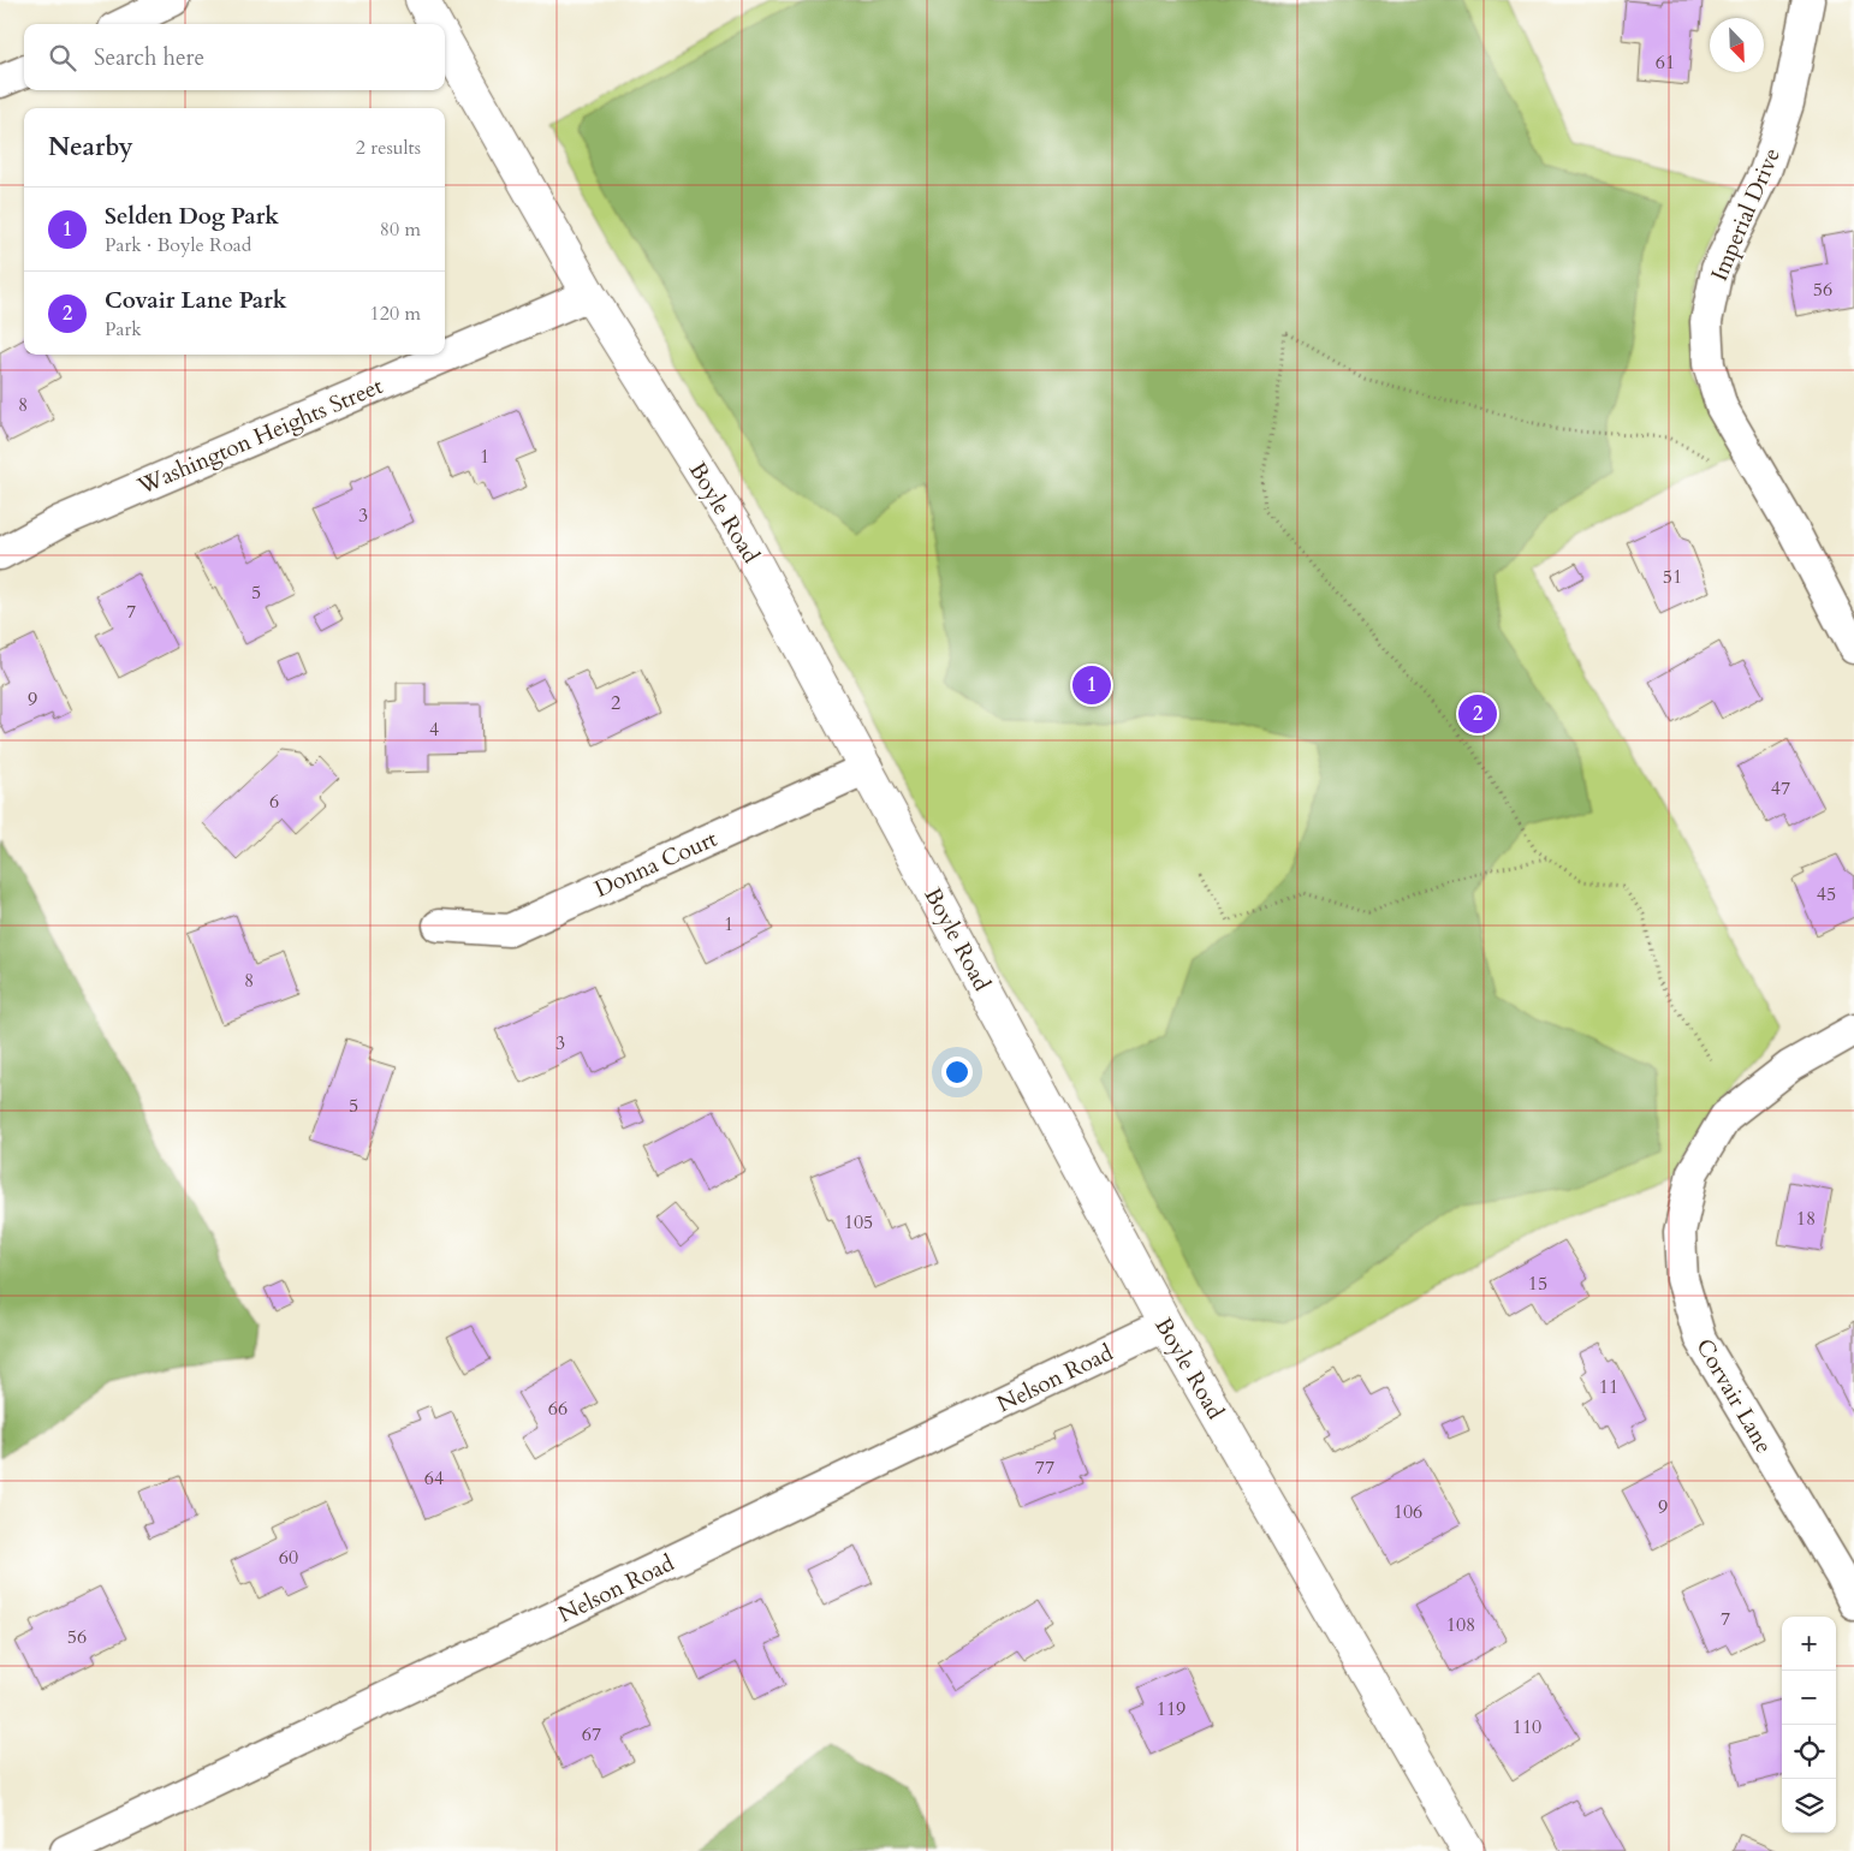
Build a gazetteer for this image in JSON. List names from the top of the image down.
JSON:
{
  "streets": {
    "street": [
      "Imperial Drive",
      "Washington Heights Street",
      "Boyle Road",
      "Donna Court",
      "Nelson Road",
      "Corvair Lane"
    ]
  },
  "crossings": [
    ["Washington Heights Street", "Boyle Road"],
    ["Boyle Road", "Donna Court"],
    ["Boyle Road", "Nelson Road"]
  ],
  "house_numbers": [
    "61",
    "56",
    "8",
    "1",
    "3",
    "51",
    "5",
    "7",
    "9",
    "2",
    "4",
    "47",
    "6",
    "45",
    "1",
    "8",
    "3",
    "5",
    "18",
    "105",
    "15",
    "11",
    "66",
    "77",
    "64",
    "9",
    "106",
    "60",
    "7",
    "108",
    "56",
    "119",
    "110",
    "67"
  ],
  "north": "bottom right",
  "page": {
    "search": "Search here",
    "heading": ["Nearby", "2 results"],
    "list": [
      {
        "mark": "1",
        "name": "Selden Dog Park",
        "note": "Park · Boyle Road",
        "value": "80 m"
      },
      {
        "mark": "2",
        "name": "Covair Lane Park",
        "note": "Park",
        "value": "120 m"
      }
    ],
    "pins": ["1", "2"],
    "map_buttons": ["+", "−"]
  }
}
